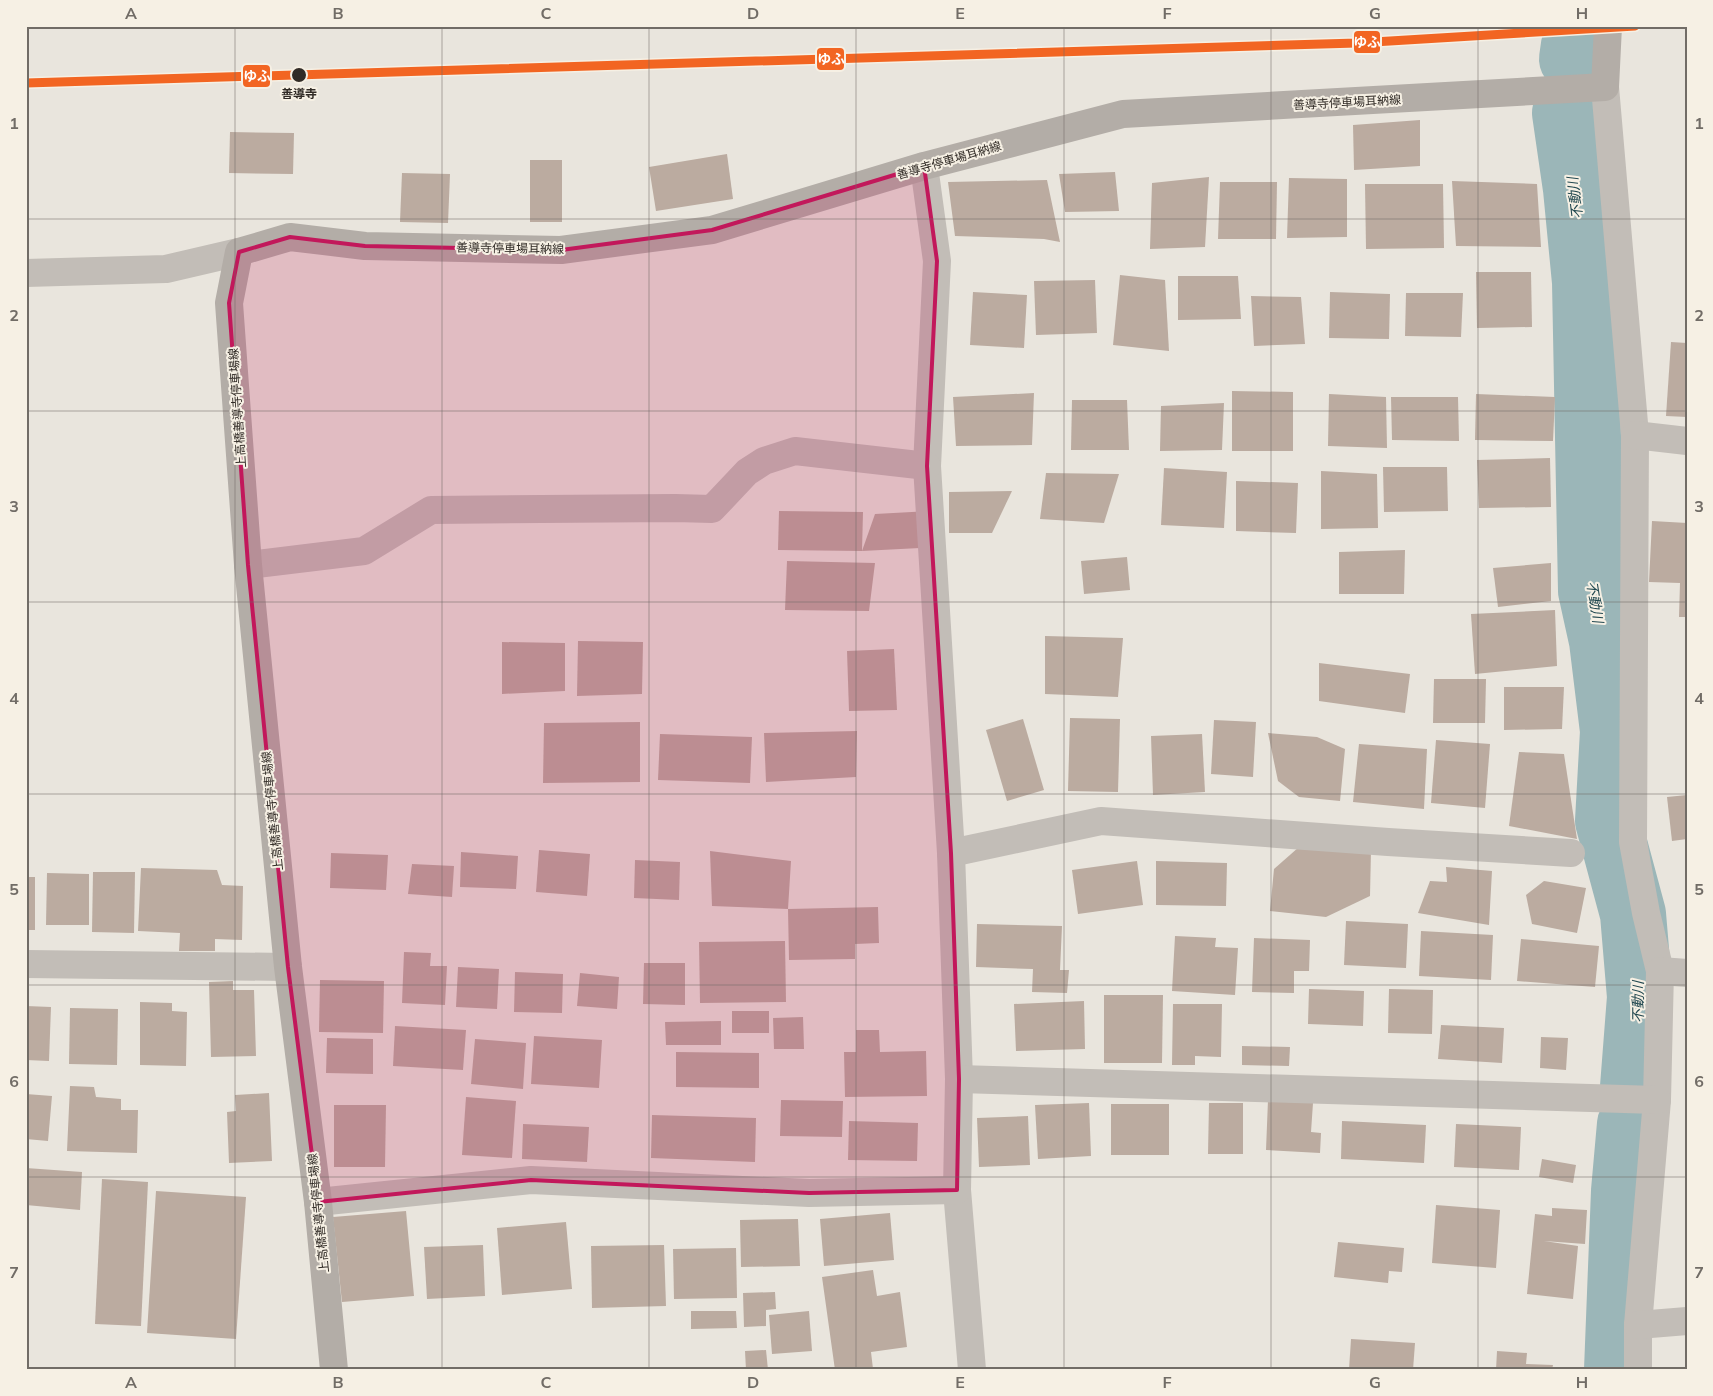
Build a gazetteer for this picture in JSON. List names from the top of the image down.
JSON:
{
  "streets": {
    "main road": ["善導寺停車場耳納線", "上高橋善導寺停車場線"]
  },
  "crossings": [
    ["善導寺停車場耳納線", "上高橋善導寺停車場線"]
  ],
  "water": ["不動川"],
  "places": ["善導寺"],
  "lines": ["transit line ゆふ"],
  "grid": {
    "columns": [
      "A",
      "B",
      "C",
      "D",
      "E",
      "F",
      "G",
      "H"
    ],
    "rows": [
      "1",
      "2",
      "3",
      "4",
      "5",
      "6",
      "7"
    ]
  }
}
